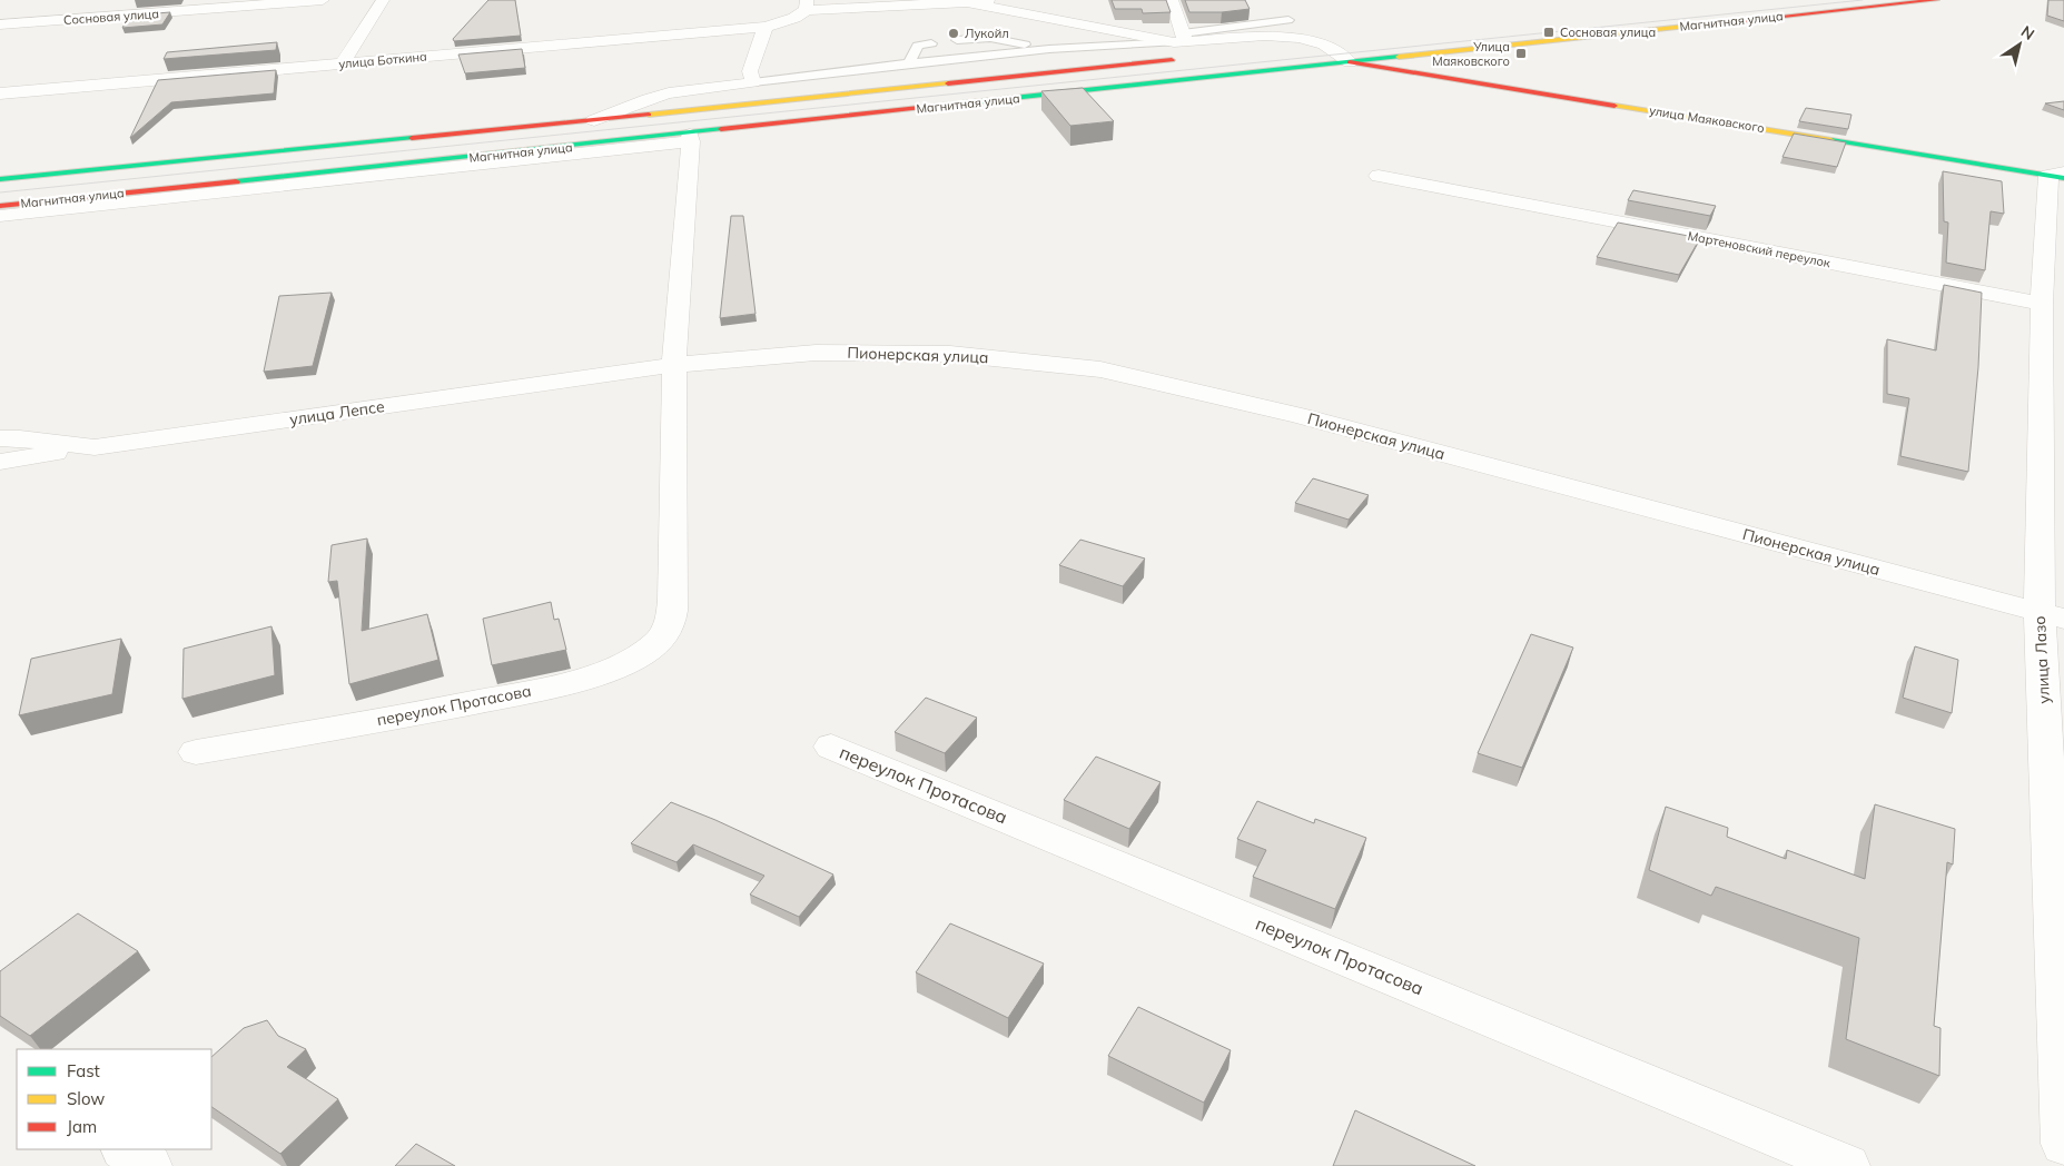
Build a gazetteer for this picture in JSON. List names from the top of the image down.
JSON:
{
  "streets": {
    "main road": ["Магнитная улица", "улица Маяковского"],
    "street": [
      "Сосновая улица",
      "улица Боткина",
      "Мартеновский переулок",
      "Пионерская улица",
      "улица Лепсе",
      "улица Лазо",
      "переулок Протасова"
    ]
  },
  "crossings": [
    ["Магнитная улица", "улица Маяковского"],
    ["Магнитная улица", "переулок Протасова"],
    ["улица Маяковского", "улица Лазо"],
    ["Мартеновский переулок", "улица Лазо"],
    ["Пионерская улица", "улица Лепсе"],
    ["Пионерская улица", "улица Лазо"],
    ["Пионерская улица", "переулок Протасова"],
    ["улица Лепсе", "переулок Протасова"]
  ],
  "places": {
    "transit": ["Сосновая улица", "Улица Маяковского"],
    "other": ["Лукойл"]
  },
  "legend": ["Fast", "Slow", "Jam"],
  "north": "top right"
}
